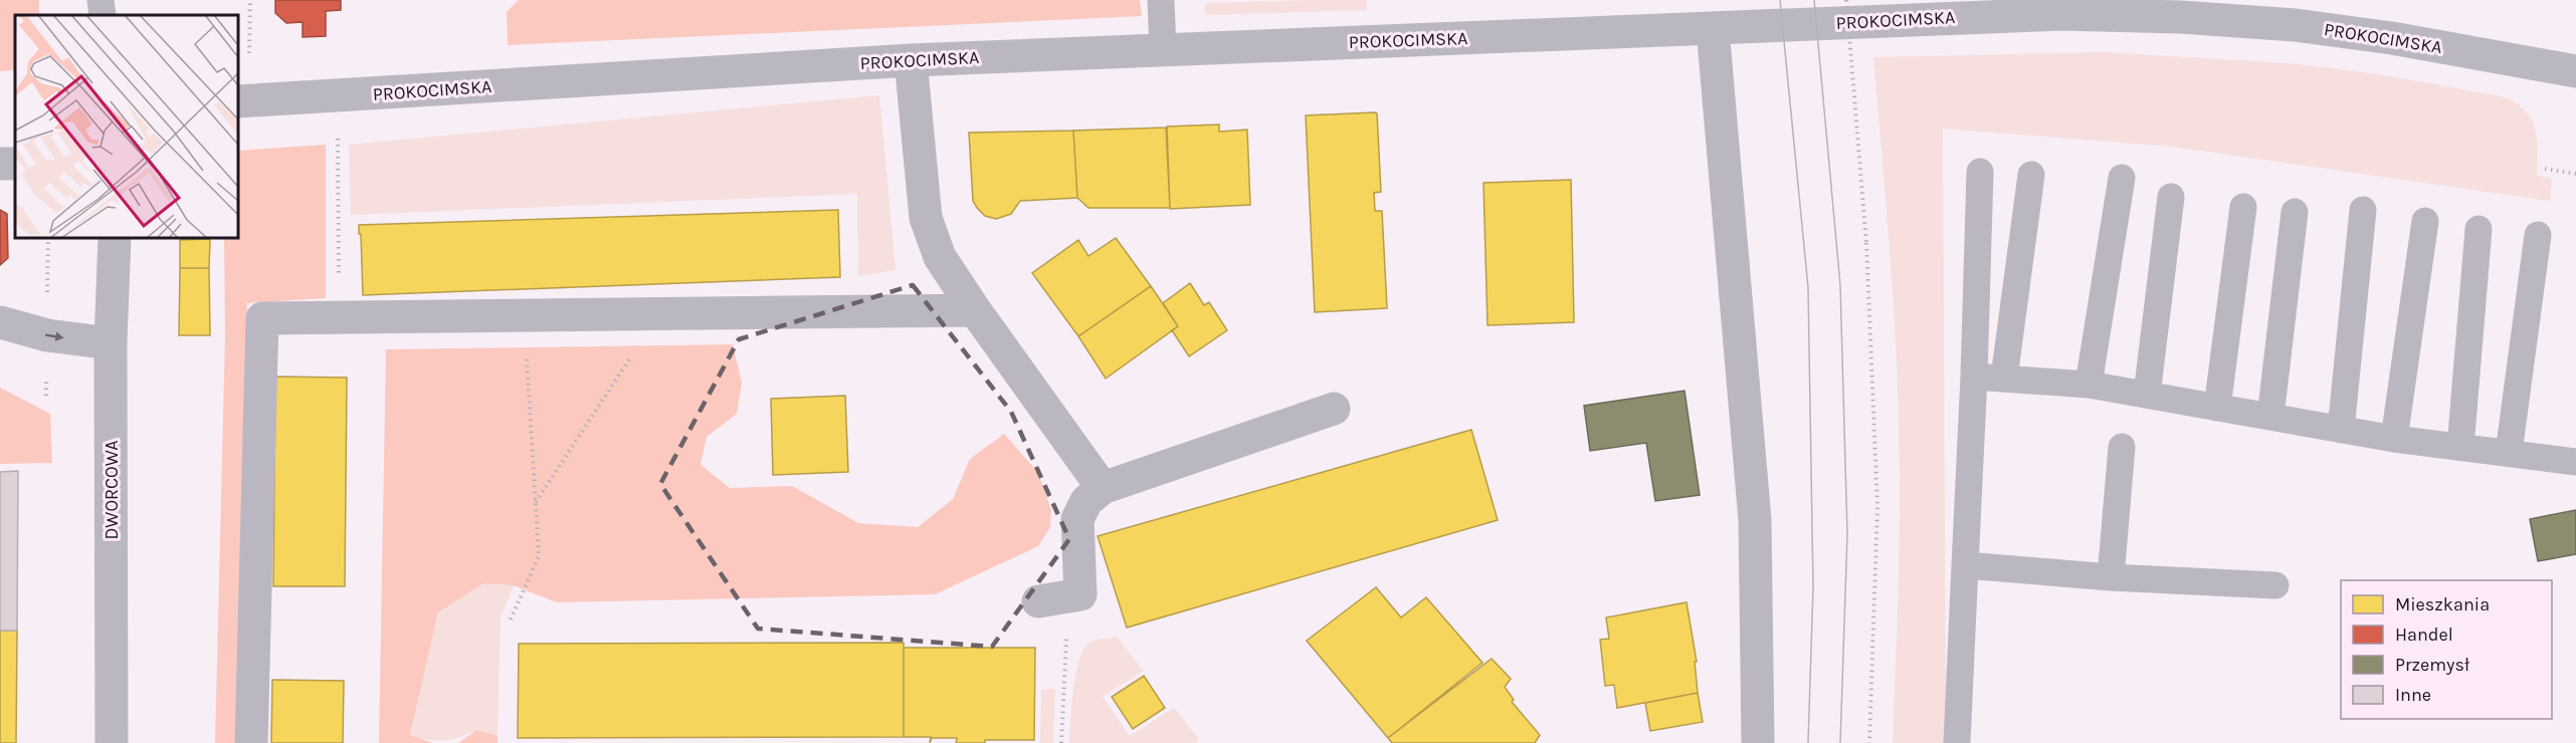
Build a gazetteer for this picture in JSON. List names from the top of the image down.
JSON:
{
  "streets": {
    "street": ["PROKOCIMSKA", "DWORCOWA"]
  },
  "legend": [
    "Mieszkania",
    "Handel",
    "Przemysł",
    "Inne"
  ]
}
